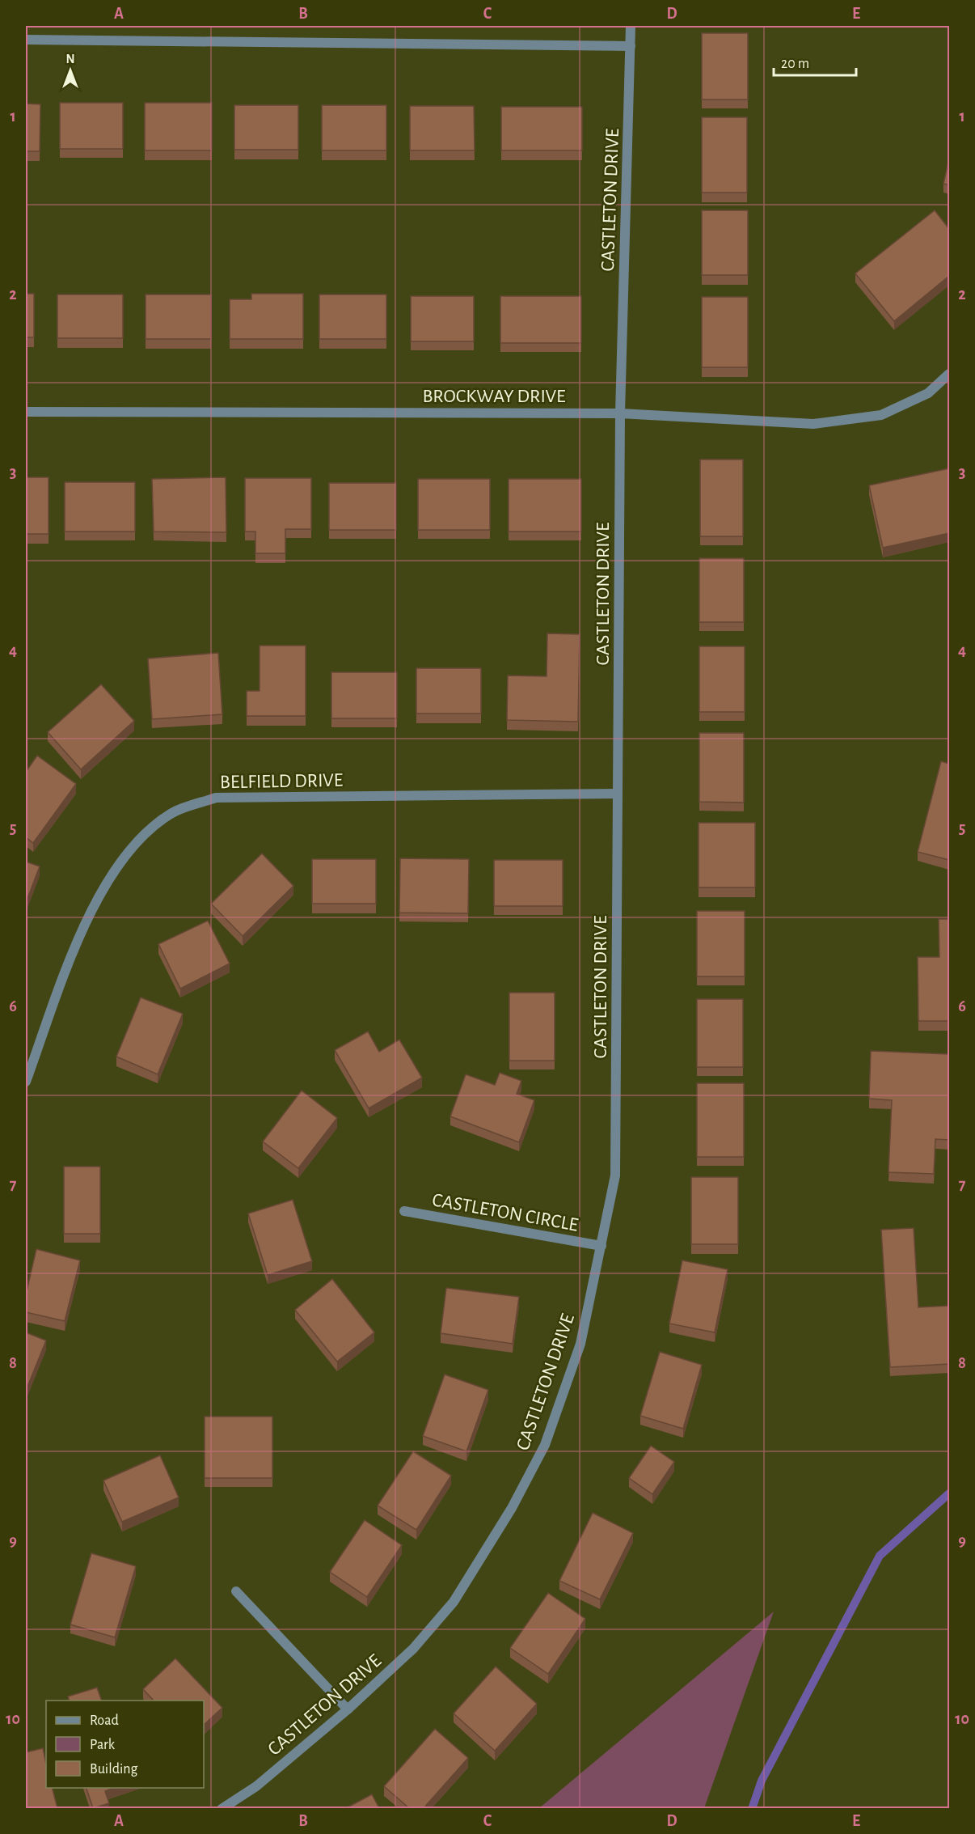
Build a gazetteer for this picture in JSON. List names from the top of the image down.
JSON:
{
  "streets": {
    "street": [
      "CASTLETON DRIVE",
      "BROCKWAY DRIVE",
      "BELFIELD DRIVE",
      "CASTLETON CIRCLE"
    ]
  },
  "crossings": [
    ["CASTLETON DRIVE", "BROCKWAY DRIVE"],
    ["CASTLETON DRIVE", "BELFIELD DRIVE"],
    ["CASTLETON DRIVE", "CASTLETON CIRCLE"]
  ],
  "legend": ["Road", "Park", "Building"],
  "scale_bar": "20 m",
  "north": "top",
  "grid": {
    "columns": [
      "A",
      "B",
      "C",
      "D",
      "E"
    ],
    "rows": [
      "1",
      "2",
      "3",
      "4",
      "5",
      "6",
      "7",
      "8",
      "9",
      "10"
    ]
  }
}
